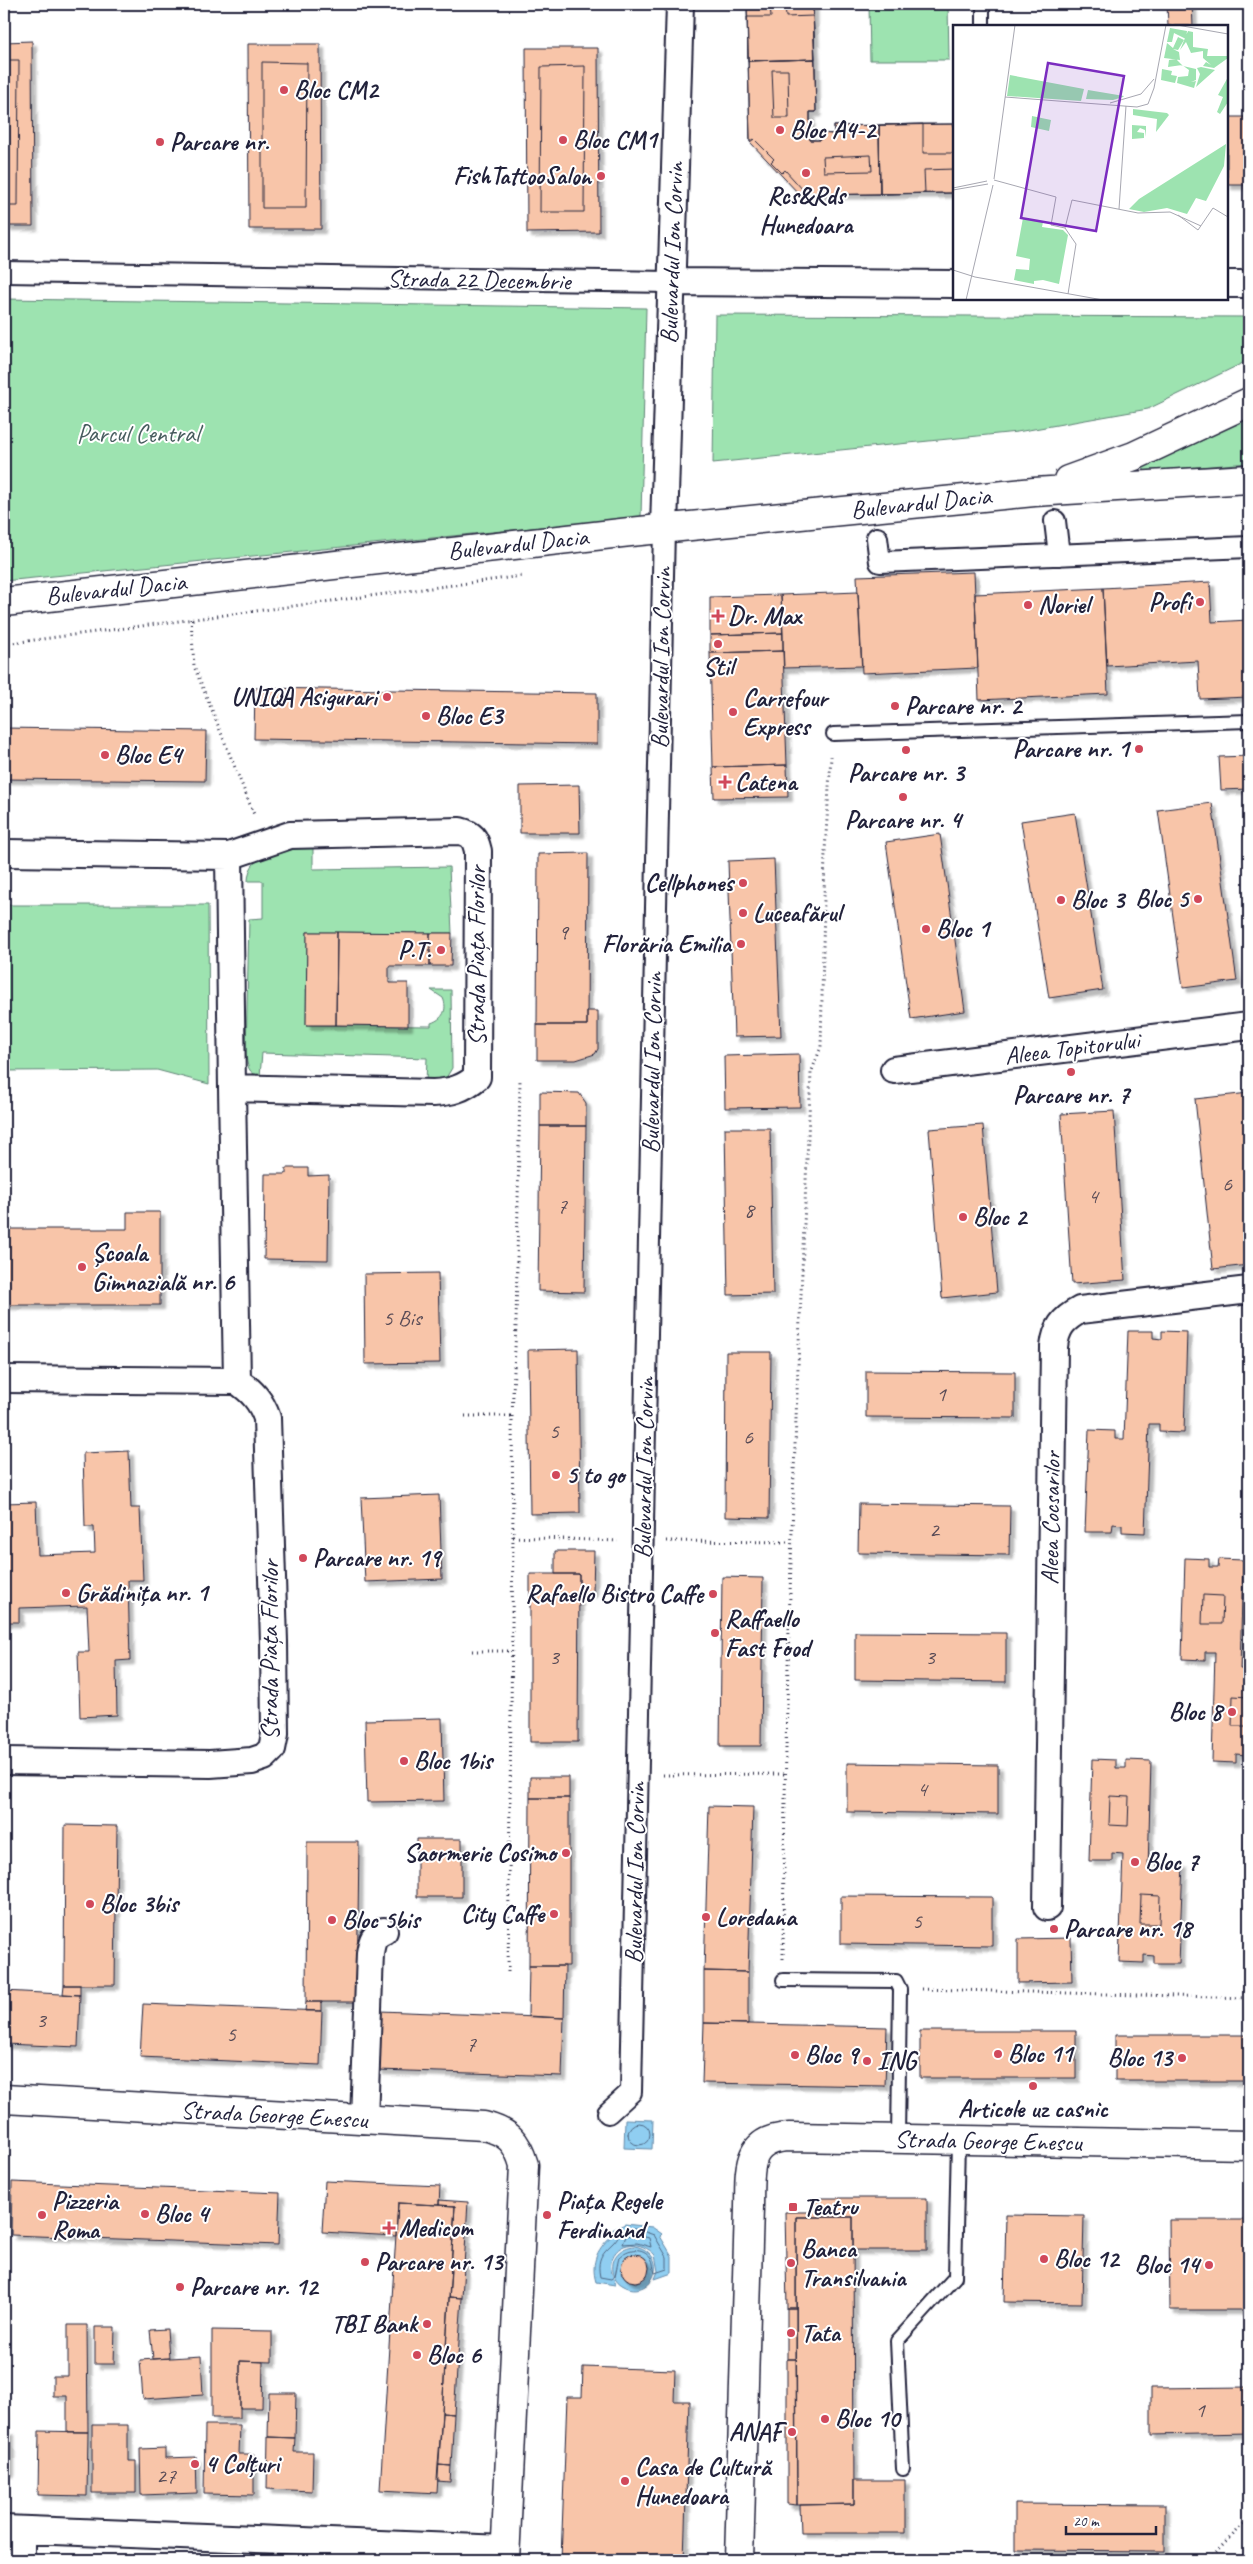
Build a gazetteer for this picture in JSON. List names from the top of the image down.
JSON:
{
  "streets": {
    "street": [
      "Bulevardul Ion Corvin",
      "Strada 22 Decembrie",
      "Bulevardul Dacia",
      "Strada Piața Florilor",
      "Aleea Topitorului",
      "Aleea Cocsarilor",
      "Strada George Enescu"
    ]
  },
  "crossings": [
    ["Bulevardul Ion Corvin", "Strada 22 Decembrie"],
    ["Bulevardul Ion Corvin", "Bulevardul Dacia"]
  ],
  "parks": ["Parcul Central"],
  "places": {
    "other": [
      "Bloc CM2",
      "Bloc A4-2",
      "Bloc CM1",
      "Parcare nr.",
      "Rcs&Rds Hunedoara",
      "FishTattooSalon",
      "Profi",
      "Noriel",
      "Stil",
      "UNIQA Asigurari",
      "Parcare nr. 2",
      "Carrefour Express",
      "Bloc E3",
      "Parcare nr. 1",
      "Parcare nr. 3",
      "Bloc E4",
      "Parcare nr. 4",
      "Cellphones",
      "Bloc 5",
      "Bloc 3",
      "Luceafărul",
      "Bloc 1",
      "Florăria Emilia",
      "P.T.",
      "Parcare nr. 7",
      "Bloc 2",
      "Școala Gimnazială nr. 6",
      "5 to go",
      "Parcare nr. 19",
      "Grădinița nr. 1",
      "Rafaello Bistro Caffe",
      "Raffaello Fast Food",
      "Bloc 8",
      "Bloc 1bis",
      "Saormerie Cosimo",
      "Bloc 7",
      "Bloc 3bis",
      "City Caffe",
      "Loredana",
      "Bloc 5bis",
      "Parcare nr. 18",
      "Bloc 11",
      "Bloc 9",
      "Bloc 13",
      "ING",
      "Articole uz casnic",
      "Bloc 4",
      "Pizzeria Roma",
      "Piața Regele Ferdinand",
      "Bloc 12",
      "Parcare nr. 13",
      "Banca Transilvania",
      "Bloc 14",
      "Parcare nr. 12",
      "TBI Bank",
      "Tata",
      "Bloc 6",
      "Bloc 10",
      "ANAF",
      "4 Colțuri",
      "Casa de Cultură Hunedoara"
    ],
    "health": ["Dr. Max", "Catena", "Medicom"],
    "transit": ["Teatru"]
  },
  "house_numbers": [
    "9",
    "6",
    "4",
    "7",
    "8",
    "5 Bis",
    "1",
    "5",
    "6",
    "2",
    "3",
    "3",
    "4",
    "5",
    "3",
    "5",
    "7",
    "1",
    "27"
  ],
  "scale_bar": "20 m"
}
